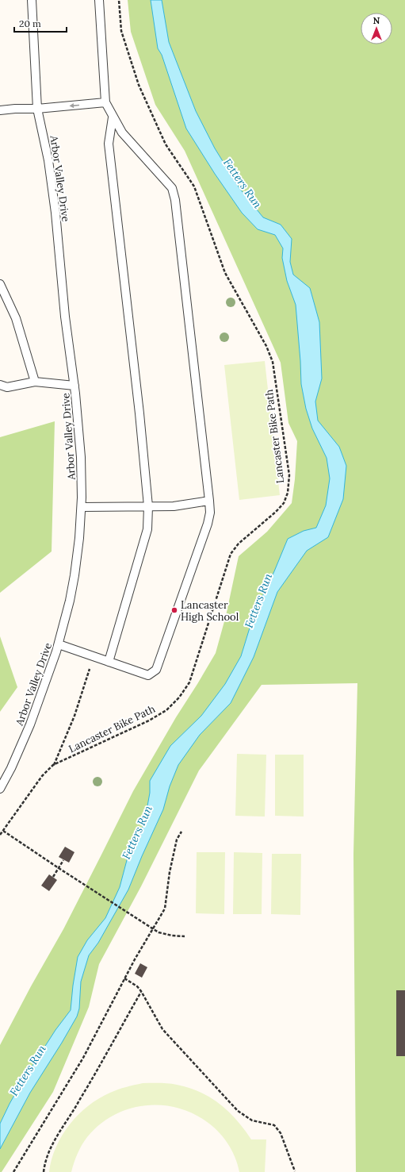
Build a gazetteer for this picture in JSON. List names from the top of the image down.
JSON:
{
  "streets": {
    "lane": ["Arbor Valley Drive"],
    "path": ["Lancaster Bike Path"]
  },
  "water": ["Fetters Run"],
  "places": ["Lancaster High School"],
  "scale_bar": "20 m",
  "north": "top"
}
